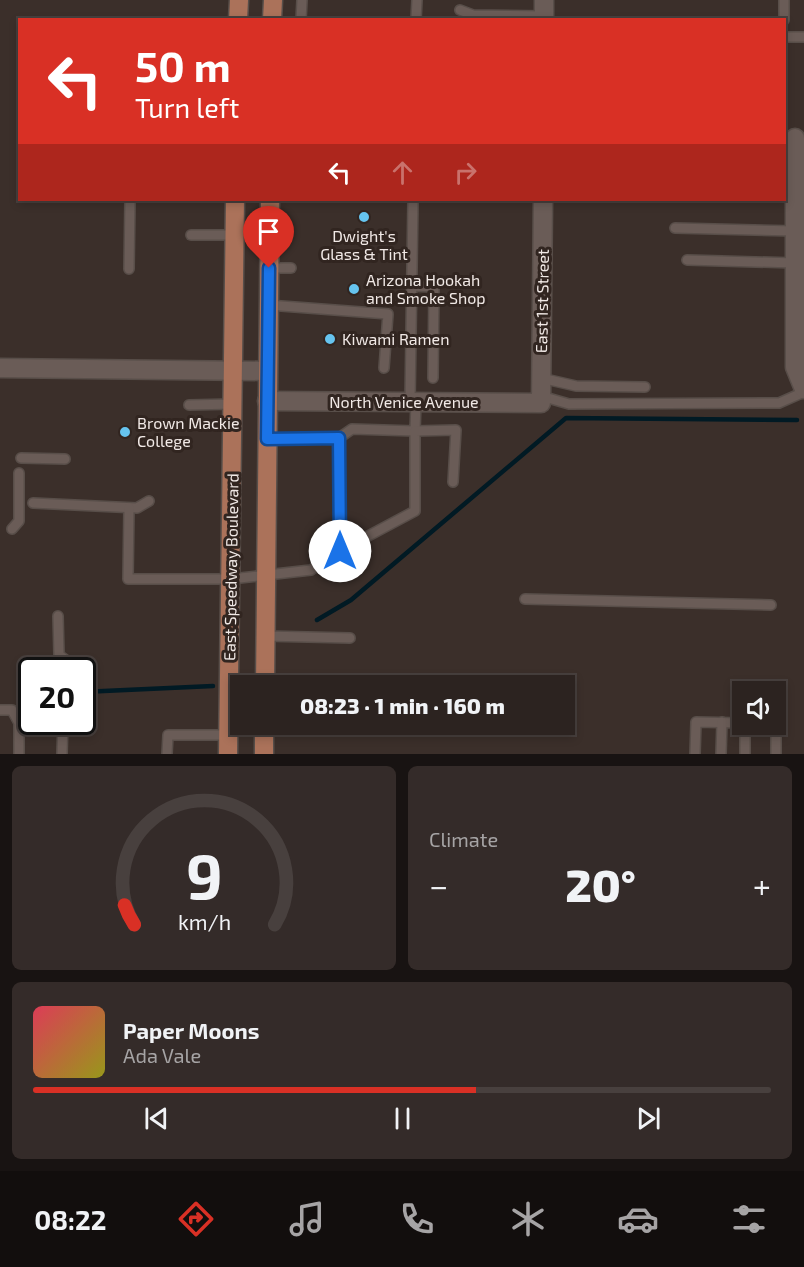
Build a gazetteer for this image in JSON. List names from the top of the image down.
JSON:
{
  "streets": {
    "main road": ["East Speedway Boulevard"],
    "street": ["East 1st Street", "North Venice Avenue"]
  },
  "crossings": [
    ["East 1st Street", "North Venice Avenue"],
    ["North Venice Avenue", "East Speedway Boulevard"]
  ],
  "places": [
    "Dwight's Glass & Tint",
    "Arizona Hookah and Smoke Shop",
    "Kiwami Ramen",
    "Brown Mackie College"
  ],
  "page": {
    "turn": ["50 m", "Turn left"],
    "limit": "20",
    "trip": "08:23 · 1 min · 160 m",
    "tile": "Climate",
    "heat": ["−", "20°", "+"],
    "song": ["Paper Moons", "Ada Vale"],
    "tabs": "08:22",
    "gauge": ["9", "km/h"]
  }
}
